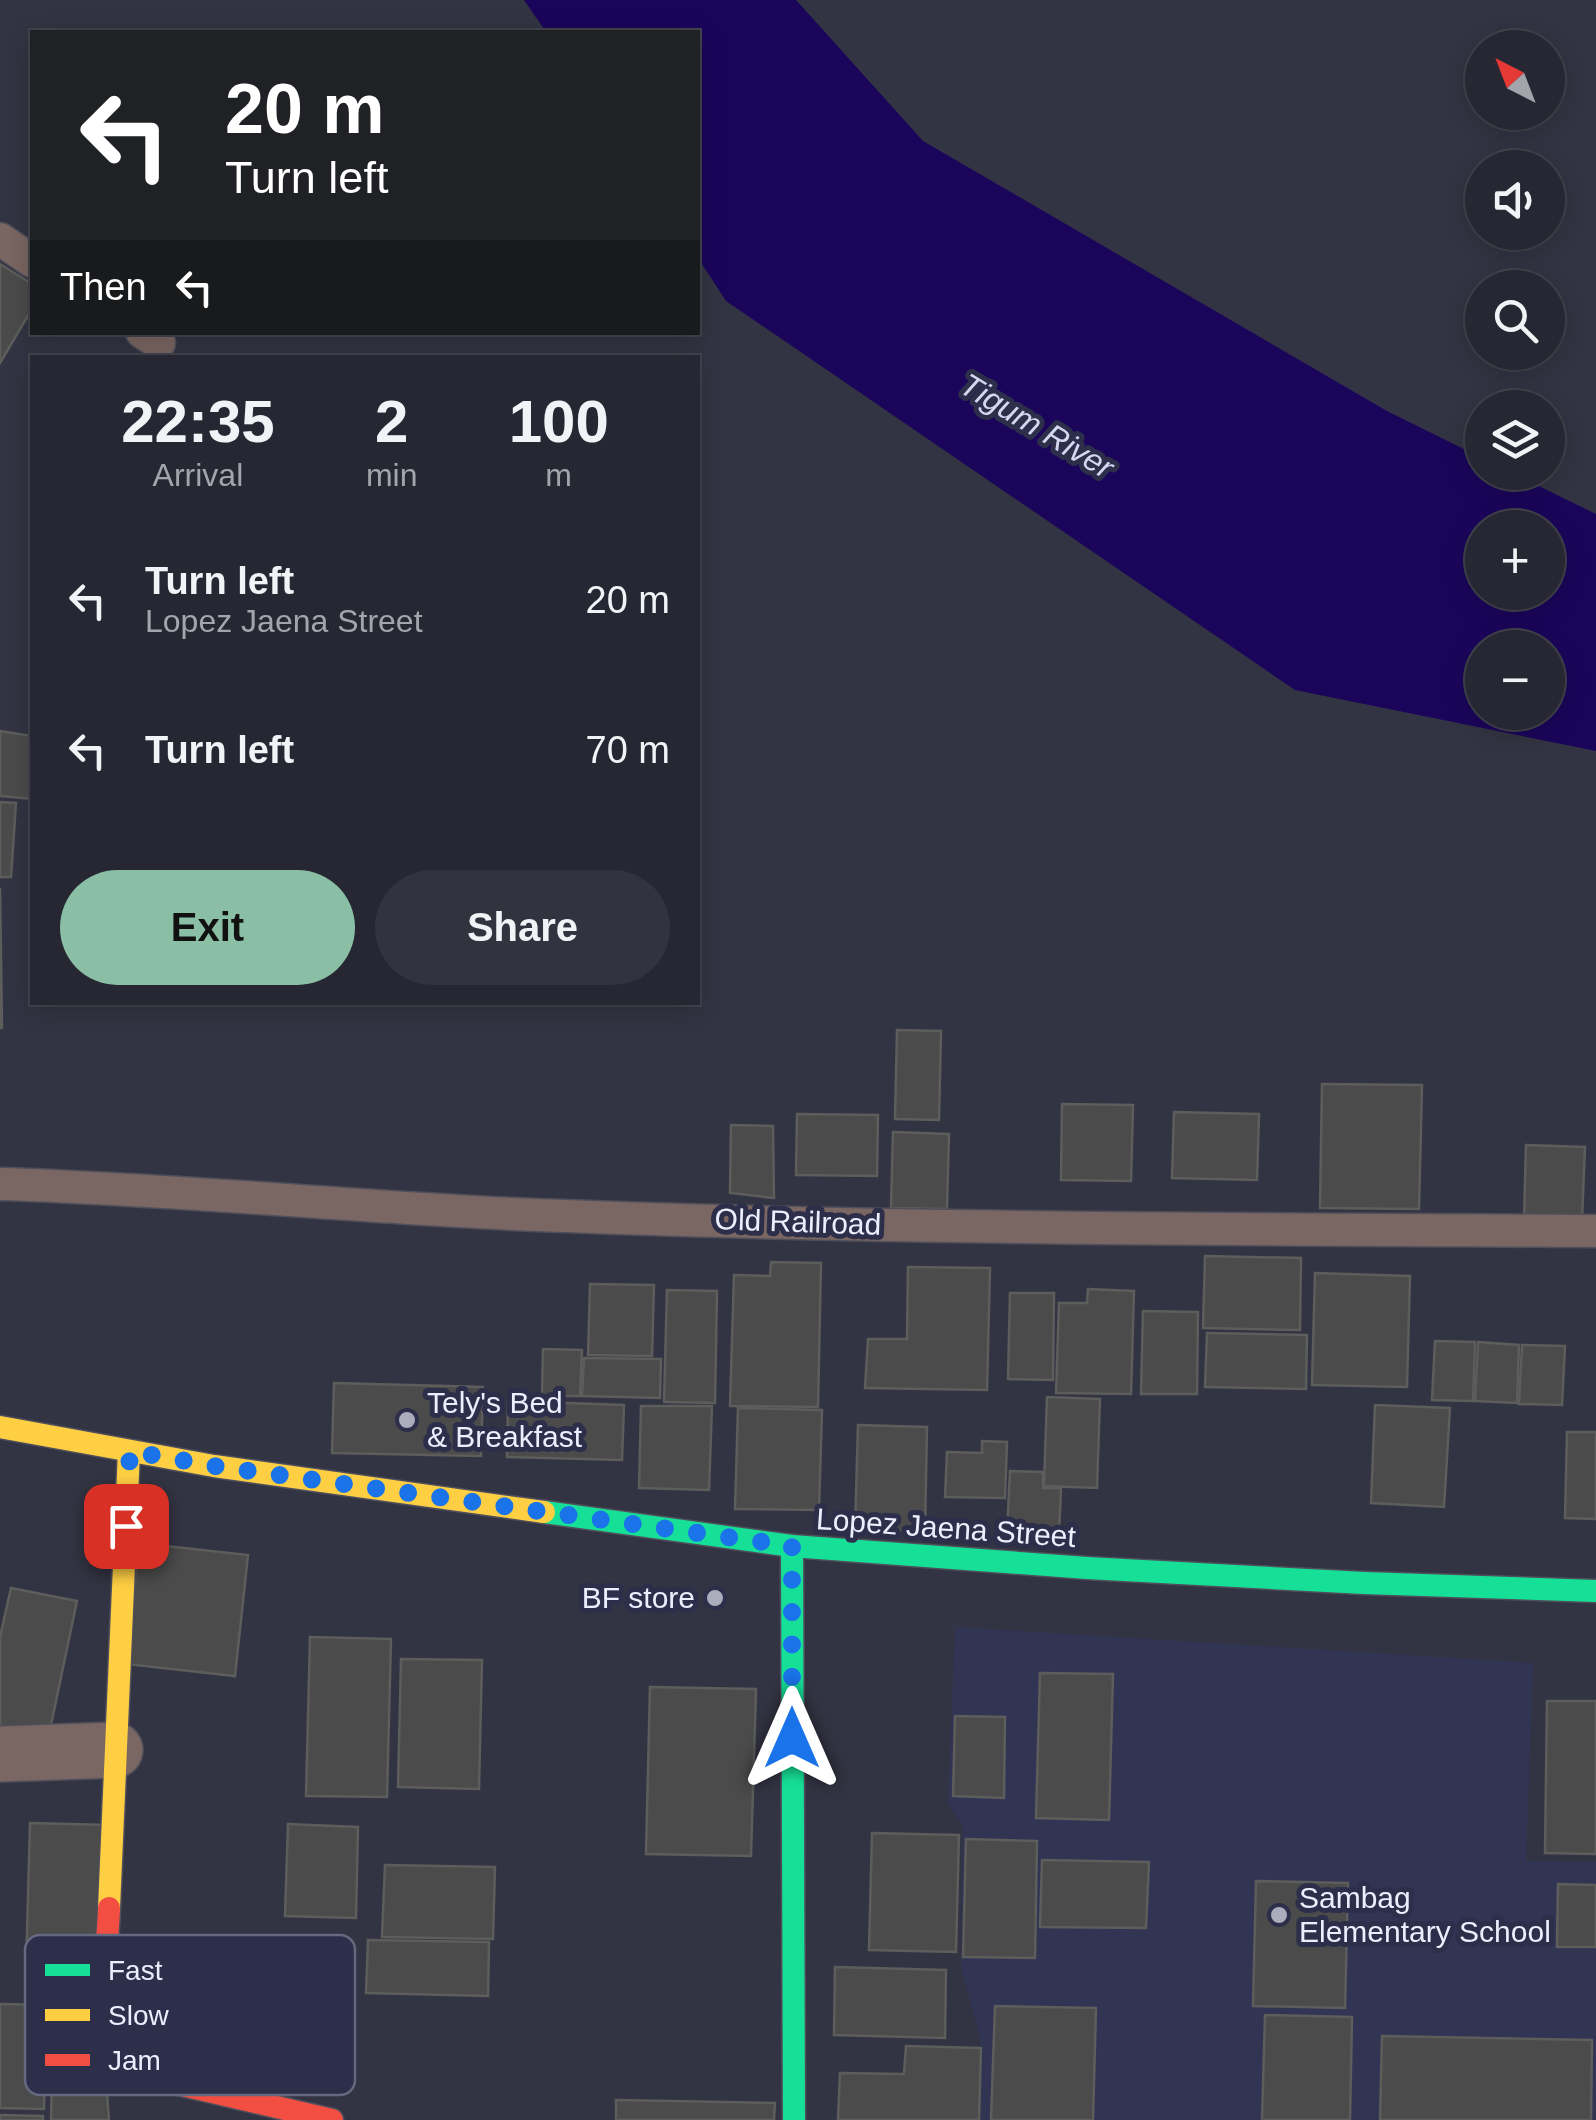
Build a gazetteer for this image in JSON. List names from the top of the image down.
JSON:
{
  "streets": {
    "main road": ["Lopez Jaena Street"],
    "lane": ["Old Railroad"]
  },
  "water": ["Tigum River"],
  "places": ["Tely's Bed & Breakfast", "BF store", "Sambag Elementary School"],
  "legend": ["Fast", "Slow", "Jam"],
  "north": "top left",
  "page": {
    "map_buttons": ["+", "−"],
    "turn": ["20 m", "Turn left"],
    "then": "Then",
    "eta": [
      "22:35",
      "Arrival",
      "2",
      "min",
      "100",
      "m"
    ],
    "list": [
      {
        "name": "Turn left",
        "note": "Lopez Jaena Street",
        "value": "20 m"
      },
      {
        "name": "Turn left",
        "value": "70 m"
      }
    ],
    "buttons": ["Exit", "Share"]
  }
}
